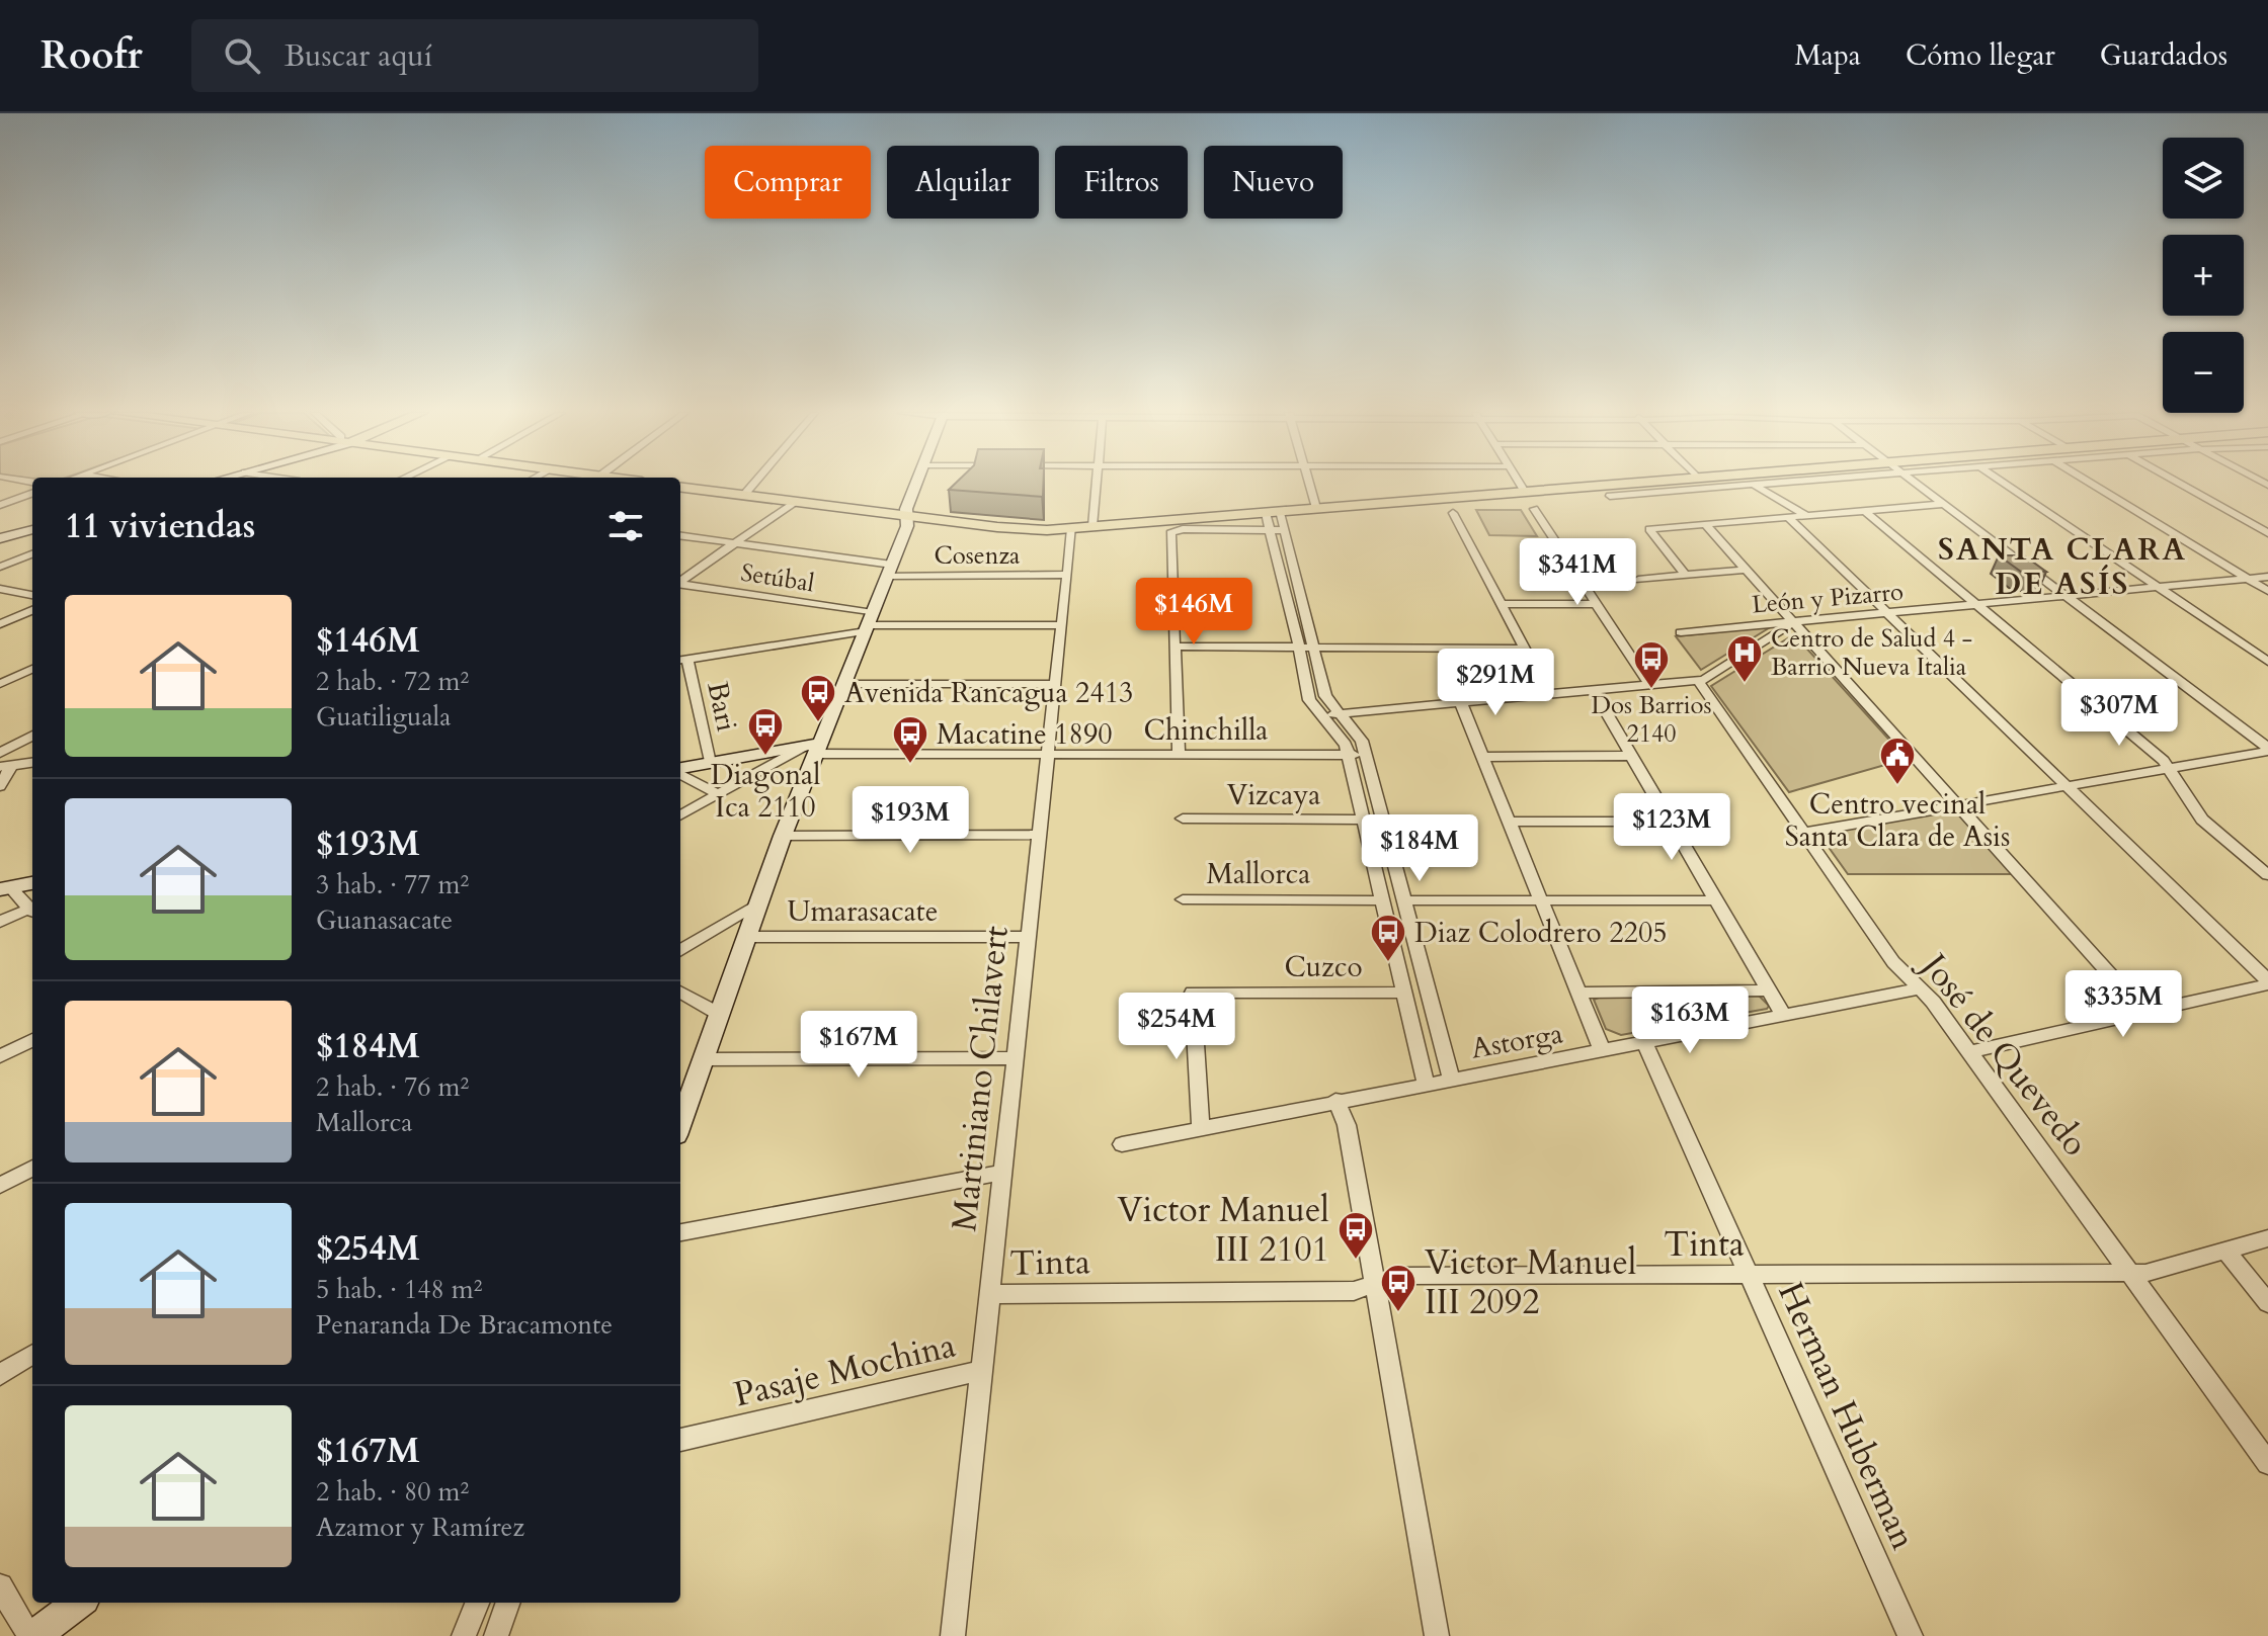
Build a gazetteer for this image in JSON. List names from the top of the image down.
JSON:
{
  "streets": {
    "street": [
      "Cosenza",
      "Setúbal",
      "León y Pizarro",
      "Bari",
      "Chinchilla",
      "Vizcaya",
      "Mallorca",
      "Umarasacate",
      "Cuzco",
      "Astorga",
      "José de Quevedo",
      "Martiniano Chilavert",
      "Tinta",
      "Pasaje Mochina",
      "Herman Huberman"
    ]
  },
  "crossings": [
    ["Cosenza", "Martiniano Chilavert"],
    ["Setúbal", "Martiniano Chilavert"],
    ["Chinchilla", "Martiniano Chilavert"],
    ["Umarasacate", "Martiniano Chilavert"],
    ["Cuzco", "Astorga"],
    ["Astorga", "José de Quevedo"],
    ["Astorga", "Herman Huberman"],
    ["José de Quevedo", "Tinta"],
    ["Martiniano Chilavert", "Tinta"],
    ["Martiniano Chilavert", "Pasaje Mochina"],
    ["Tinta", "Herman Huberman"]
  ],
  "districts": ["SANTA CLARA DE ASÍS"],
  "places": {
    "hospital": ["Centro de Salud 4 - Barrio Nueva Italia"],
    "bus stop": [
      "Dos Barrios 2140",
      "Avenida Rancagua 2413",
      "Diagonal Ica 2110",
      "Macatine 1890",
      "Diaz Colodrero 2205",
      "Victor Manuel III 2101",
      "Victor Manuel III 2092"
    ],
    "public building": ["Centro vecinal Santa Clara de Asis"]
  },
  "page": {
    "header": "Roofr",
    "search": "Buscar aquí",
    "nav": ["Mapa", "Cómo llegar", "Guardados"],
    "map_buttons": ["+", "−"],
    "chip": [
      "Comprar",
      "Alquilar",
      "Filtros",
      "Nuevo"
    ],
    "heading": "11 viviendas",
    "price": [
      "$341M",
      "$146M",
      "$291M",
      "$307M",
      "$193M",
      "$123M",
      "$184M",
      "$335M",
      "$163M",
      "$254M",
      "$167M"
    ],
    "list": [
      {
        "name": "$146M",
        "note": "2 hab. · 72 m² · Guatiliguala"
      },
      {
        "name": "$193M",
        "note": "3 hab. · 77 m² · Guanasacate"
      },
      {
        "name": "$184M",
        "note": "2 hab. · 76 m² · Mallorca"
      },
      {
        "name": "$254M",
        "note": "5 hab. · 148 m² · Penaranda De Bracamonte"
      },
      {
        "name": "$167M",
        "note": "2 hab. · 80 m² · Azamor y Ramírez"
      }
    ]
  }
}
